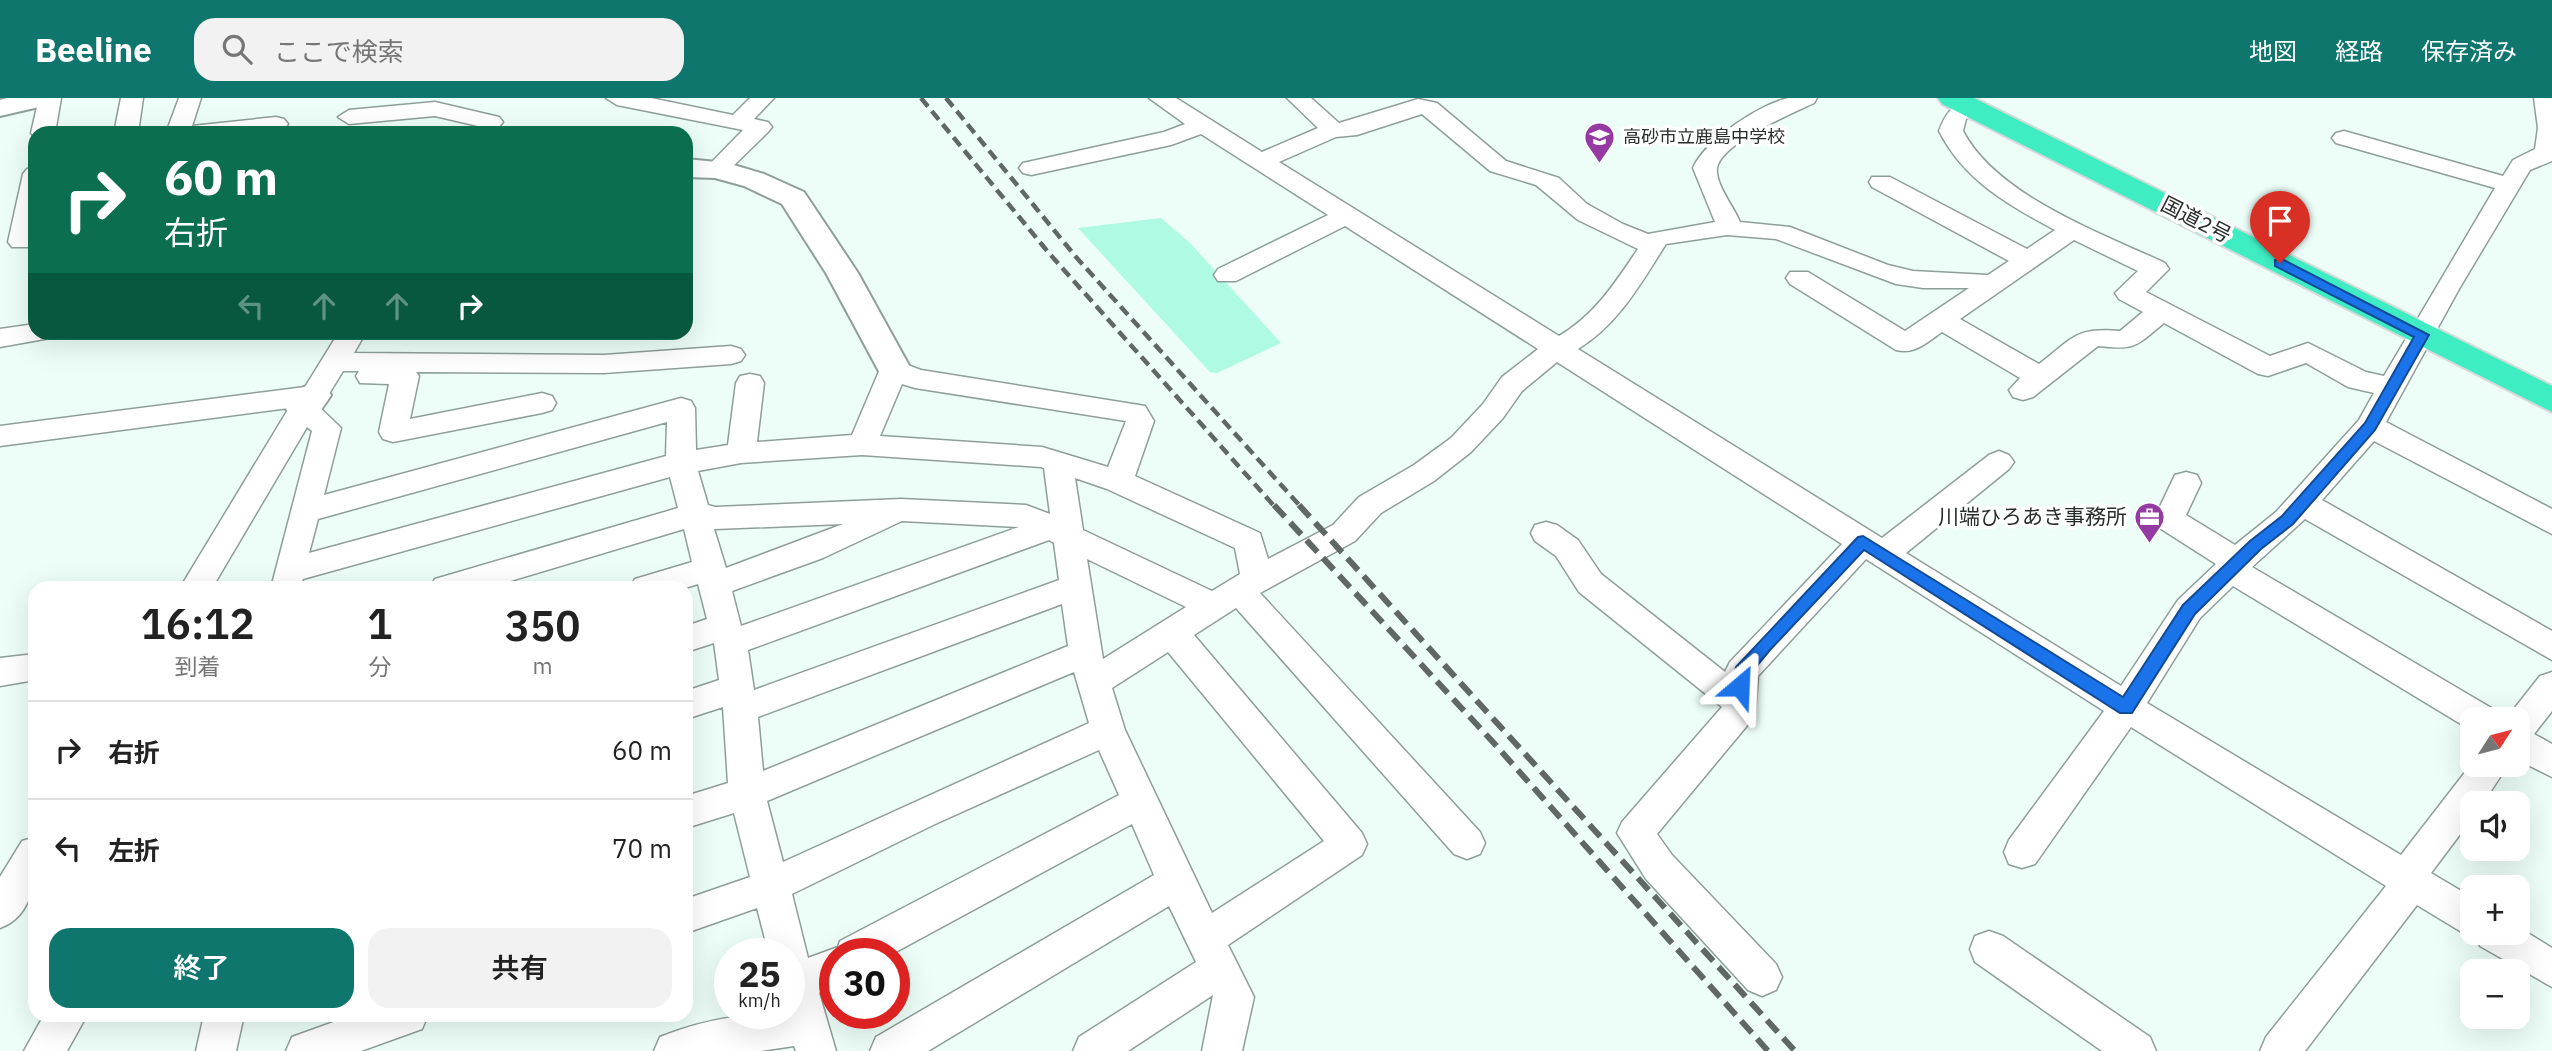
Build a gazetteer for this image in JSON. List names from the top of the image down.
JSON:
{
  "streets": {
    "highway": ["国道2号"]
  },
  "places": {
    "school or university": ["高砂市立鹿島中学校"],
    "office": ["川端ひろあき事務所"]
  },
  "north": "top right",
  "page": {
    "header": "Beeline",
    "search": "ここで検索",
    "nav": ["地図", "経路", "保存済み"],
    "turn": ["60 m", "右折"],
    "eta": [
      "16:12",
      "到着",
      "1",
      "分",
      "350",
      "m"
    ],
    "list": [
      {
        "name": "右折",
        "value": "60 m"
      },
      {
        "name": "左折",
        "value": "70 m"
      }
    ],
    "map_buttons": ["+", "−"],
    "buttons": ["終了", "共有"],
    "speed": "25 km/h",
    "limit": "30"
  }
}
